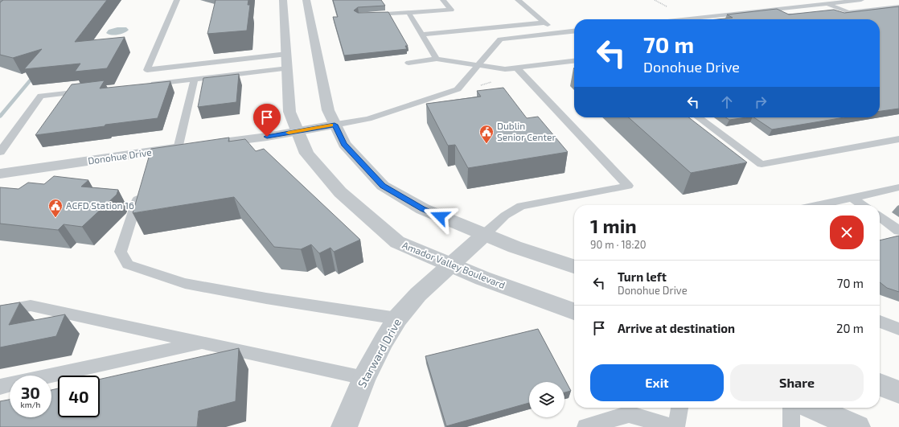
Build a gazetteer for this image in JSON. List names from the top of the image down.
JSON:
{
  "streets": {
    "street": ["Donohue Drive", "Amador Valley Boulevard", "Starward Drive"]
  },
  "crossings": [
    ["Amador Valley Boulevard", "Starward Drive"]
  ],
  "places": {
    "public building": ["Dublin Senior Center", "ACFD Station 16"]
  },
  "page": {
    "turn": ["70 m", "Donohue Drive"],
    "heading": ["1 min", "90 m · 18:20"],
    "list": [
      {
        "name": "Turn left",
        "note": "Donohue Drive",
        "value": "70 m"
      },
      {
        "name": "Arrive at destination",
        "value": "20 m"
      }
    ],
    "buttons": ["Exit", "Share"],
    "speed": "30 km/h",
    "limit": "40"
  }
}
